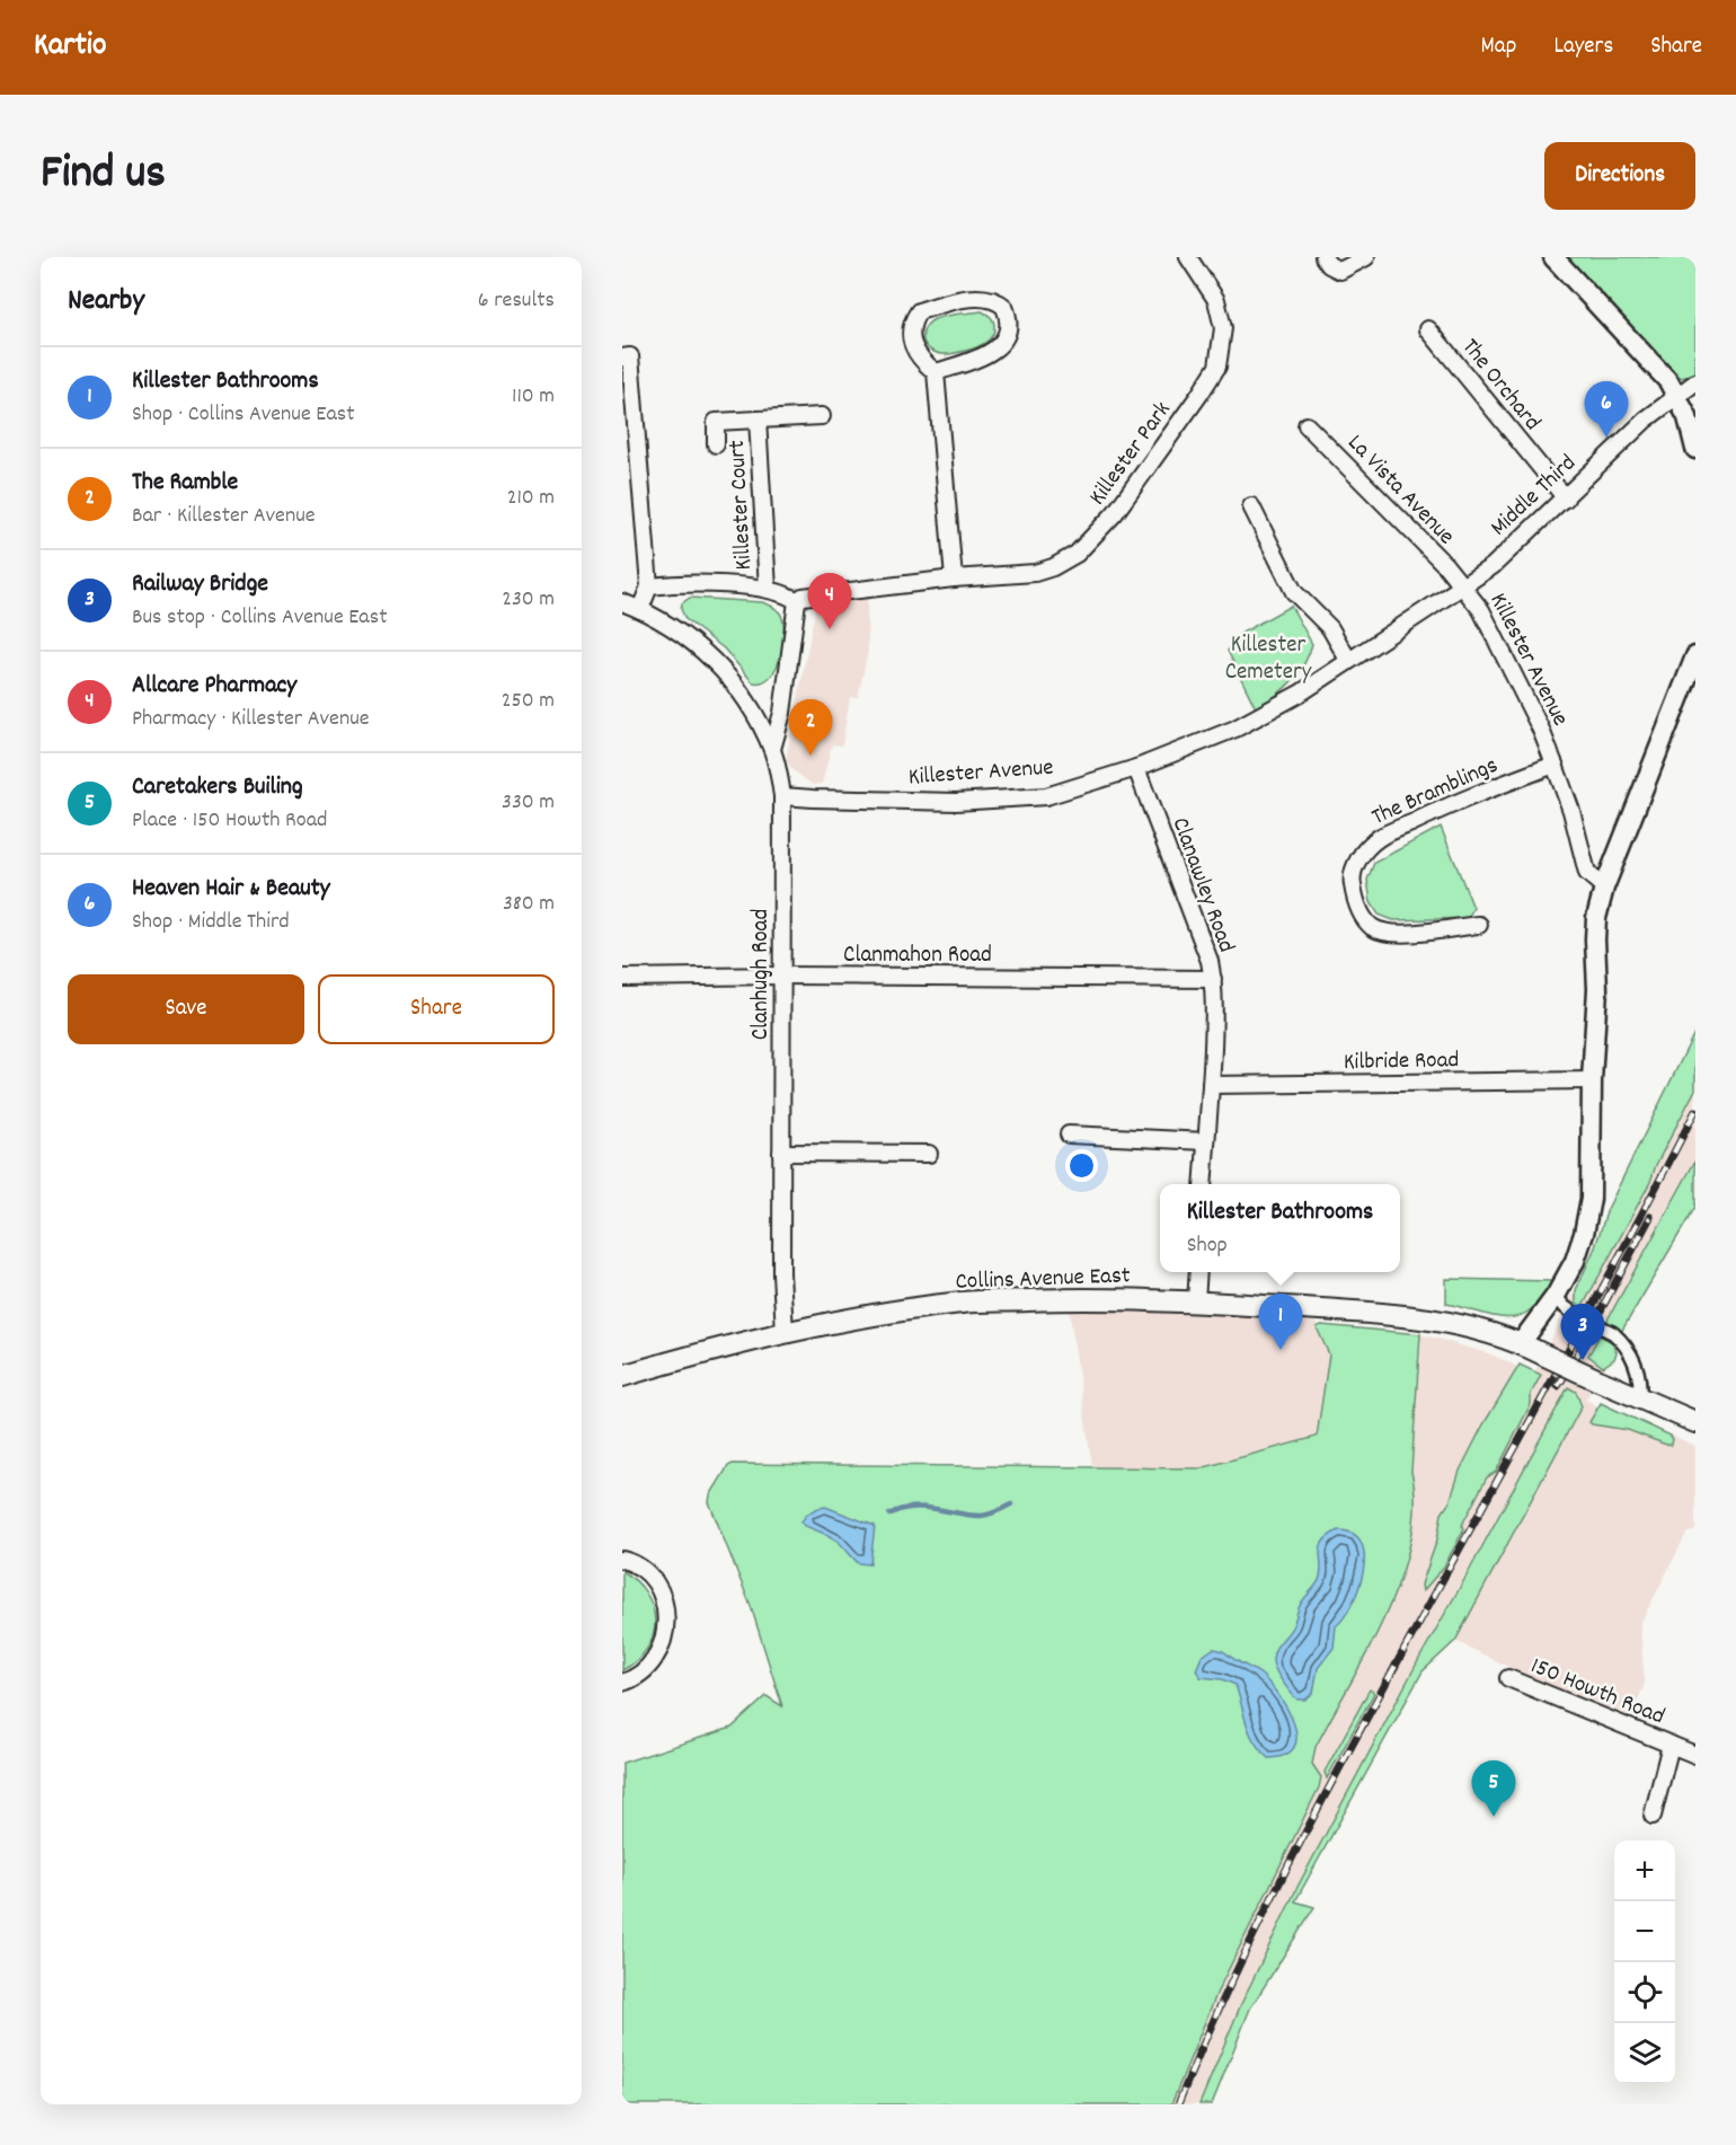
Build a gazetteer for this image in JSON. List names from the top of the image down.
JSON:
{
  "streets": {
    "main road": ["Collins Avenue East"],
    "street": [
      "The Orchard",
      "Killester Park",
      "La Vista Avenue",
      "Middle Third",
      "Killester Court",
      "Killester Avenue",
      "The Bramblings",
      "Clanawley Road",
      "Clanmahon Road",
      "Clanhugh Road",
      "Kilbride Road",
      "150 Howth Road"
    ]
  },
  "crossings": [
    ["The Orchard", "Middle Third"],
    ["La Vista Avenue", "Middle Third"],
    ["La Vista Avenue", "Killester Avenue"],
    ["Middle Third", "Killester Avenue"],
    ["Killester Avenue", "The Bramblings"],
    ["Killester Avenue", "Clanawley Road"],
    ["Killester Avenue", "Clanhugh Road"],
    ["Clanawley Road", "Clanmahon Road"],
    ["Clanawley Road", "Kilbride Road"],
    ["Clanmahon Road", "Clanhugh Road"],
    ["Clanhugh Road", "Collins Avenue East"]
  ],
  "parks": ["Killester Cemetery"],
  "page": {
    "header": "Kartio",
    "nav": ["Map", "Layers", "Share"],
    "title": "Find us",
    "buttons": [
      "Directions",
      ["Save", "Share"]
    ],
    "heading": ["Nearby", "6 results"],
    "list": [
      {
        "mark": "1",
        "name": "Killester Bathrooms",
        "note": "Shop · Collins Avenue East",
        "value": "110 m"
      },
      {
        "mark": "2",
        "name": "The Ramble",
        "note": "Bar · Killester Avenue",
        "value": "210 m"
      },
      {
        "mark": "3",
        "name": "Railway Bridge",
        "note": "Bus stop · Collins Avenue East",
        "value": "230 m"
      },
      {
        "mark": "4",
        "name": "Allcare Pharmacy",
        "note": "Pharmacy · Killester Avenue",
        "value": "250 m"
      },
      {
        "mark": "5",
        "name": "Caretakers Builing",
        "note": "Place · 150 Howth Road",
        "value": "330 m"
      },
      {
        "mark": "6",
        "name": "Heaven Hair & Beauty",
        "note": "Shop · Middle Third",
        "value": "380 m"
      }
    ],
    "pins": [
      "6",
      "4",
      "2",
      "1",
      "3",
      "5"
    ],
    "popup": ["Killester Bathrooms", "Shop"],
    "map_buttons": ["+", "−"]
  }
}
